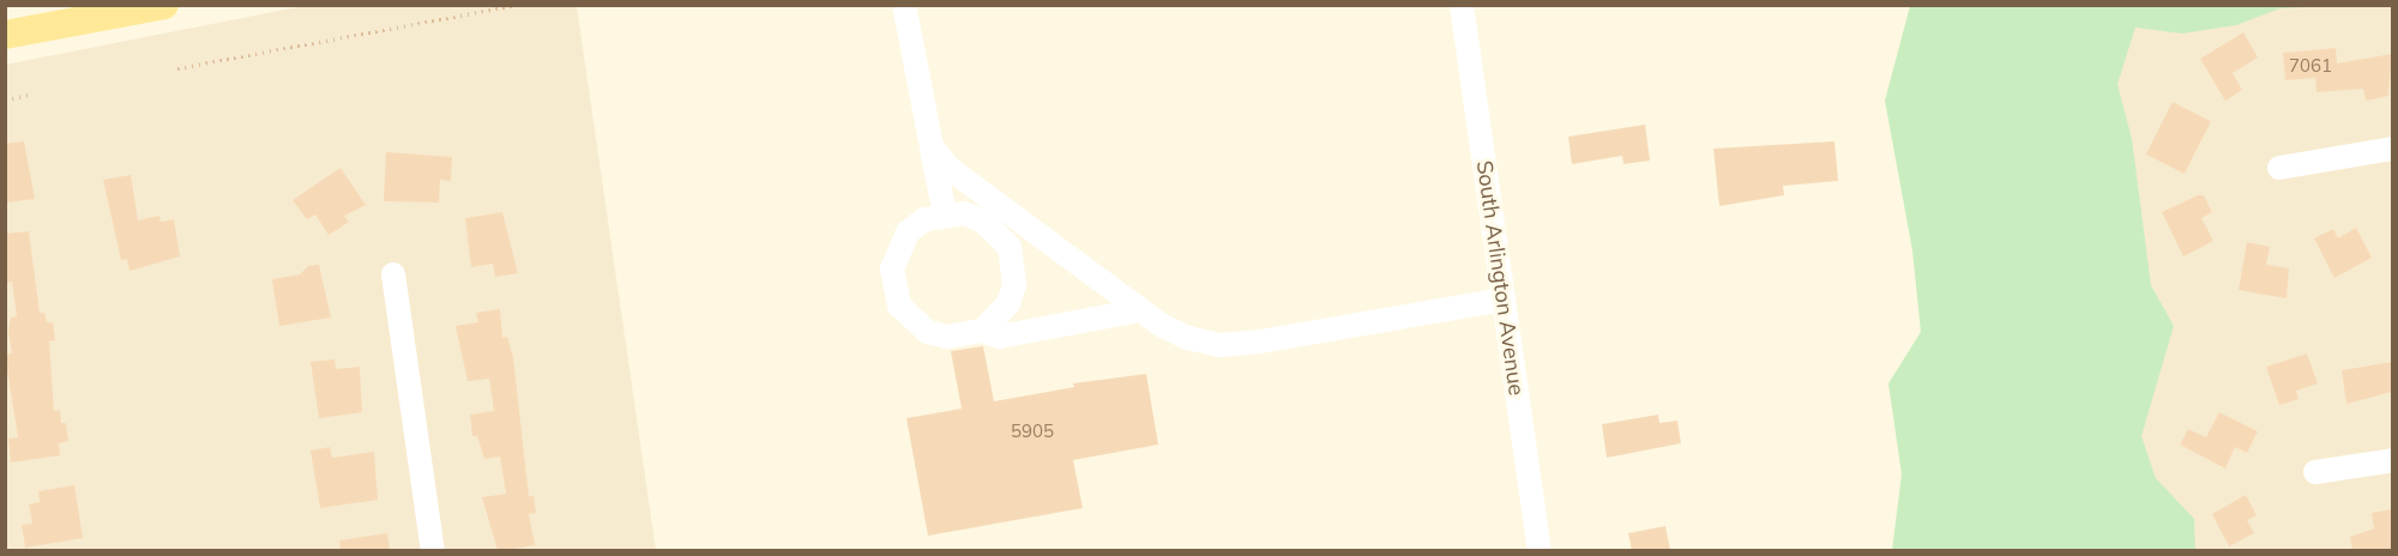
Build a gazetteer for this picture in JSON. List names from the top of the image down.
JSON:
{
  "streets": {
    "street": ["South Arlington Avenue"]
  },
  "house_numbers": ["7061", "5905"]
}
